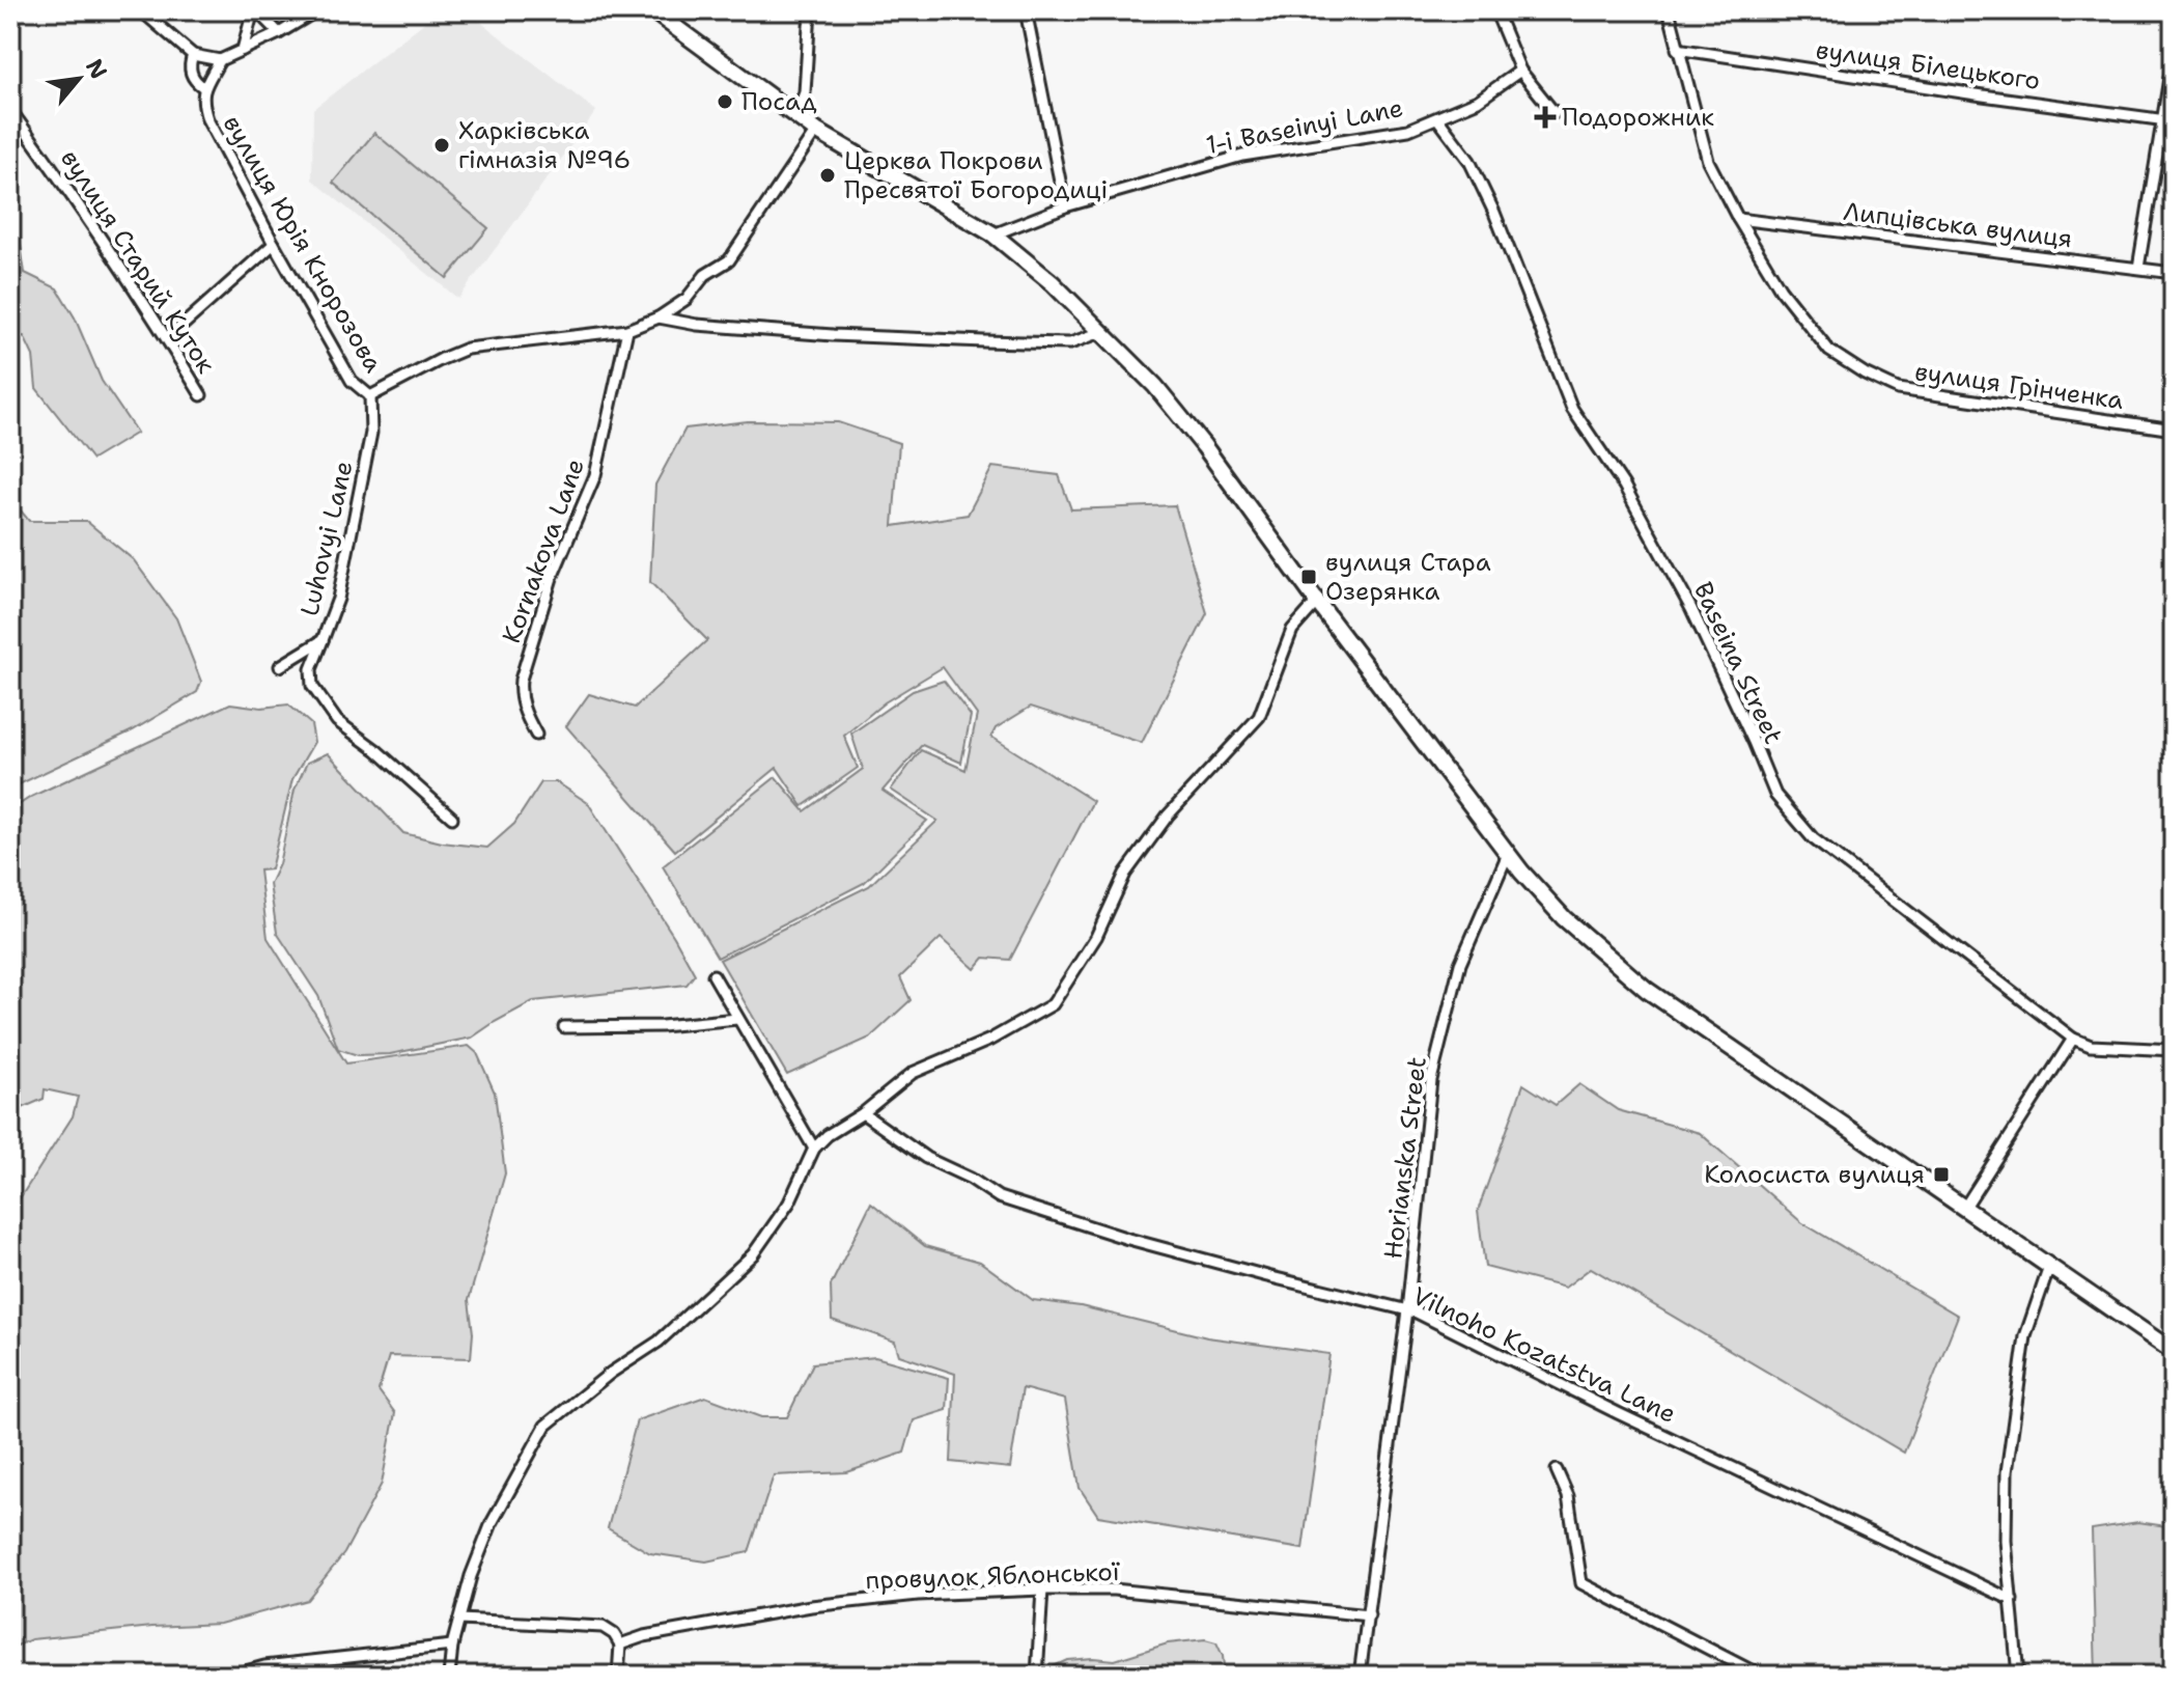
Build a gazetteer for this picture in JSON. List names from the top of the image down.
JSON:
{
  "streets": {
    "street": [
      "вулиця Білецького",
      "1-i Baseinyi Lane",
      "Липцівська вулиця",
      "вулиця Юрія Кнорозова",
      "вулиця Старий Куток",
      "вулиця Грінченка",
      "Luhovyi Lane",
      "Kornakova Lane",
      "Baseina Street",
      "Horianska Street",
      "Vilnoho Kozatstva Lane",
      "провулок Яблонської"
    ]
  },
  "crossings": [
    ["вулиця Білецького", "вулиця Грінченка"],
    ["1-i Baseinyi Lane", "Baseina Street"],
    ["Липцівська вулиця", "вулиця Грінченка"],
    ["вулиця Юрія Кнорозова", "Luhovyi Lane"],
    ["вулиця Юрія Кнорозова", "Kornakova Lane"],
    ["Horianska Street", "Vilnoho Kozatstva Lane"],
    ["Horianska Street", "провулок Яблонської"]
  ],
  "places": {
    "other": ["Посад", "Харківська гімназія №96", "Церква Покрови Пресвятої Богородиці"],
    "health": ["Подорожник"],
    "transit": ["вулиця Стара Озерянка", "Колосиста вулиця"]
  },
  "north": "top right"
}
